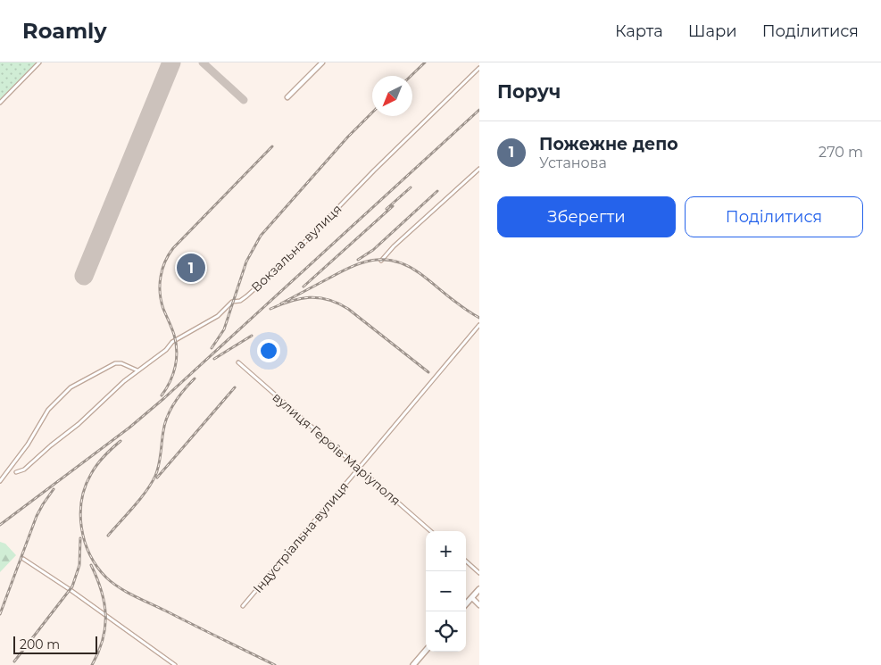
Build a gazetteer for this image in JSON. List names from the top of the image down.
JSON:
{
  "streets": {
    "street": ["Вокзальна вулиця", "вулиця Героїв Маріуполя", "Індустріальна вулиця"]
  },
  "crossings": [
    ["вулиця Героїв Маріуполя", "Індустріальна вулиця"]
  ],
  "scale_bar": "200 m",
  "north": "bottom left",
  "page": {
    "header": "Roamly",
    "nav": ["Карта", "Шари", "Поділитися"],
    "heading": "Поруч",
    "list": [
      {
        "mark": "1",
        "name": "Пожежне депо",
        "note": "Установа",
        "value": "270 m"
      }
    ],
    "buttons": ["Зберегти", "Поділитися"],
    "pins": "1",
    "map_buttons": ["+", "−"],
    "scale": "200 m"
  }
}
